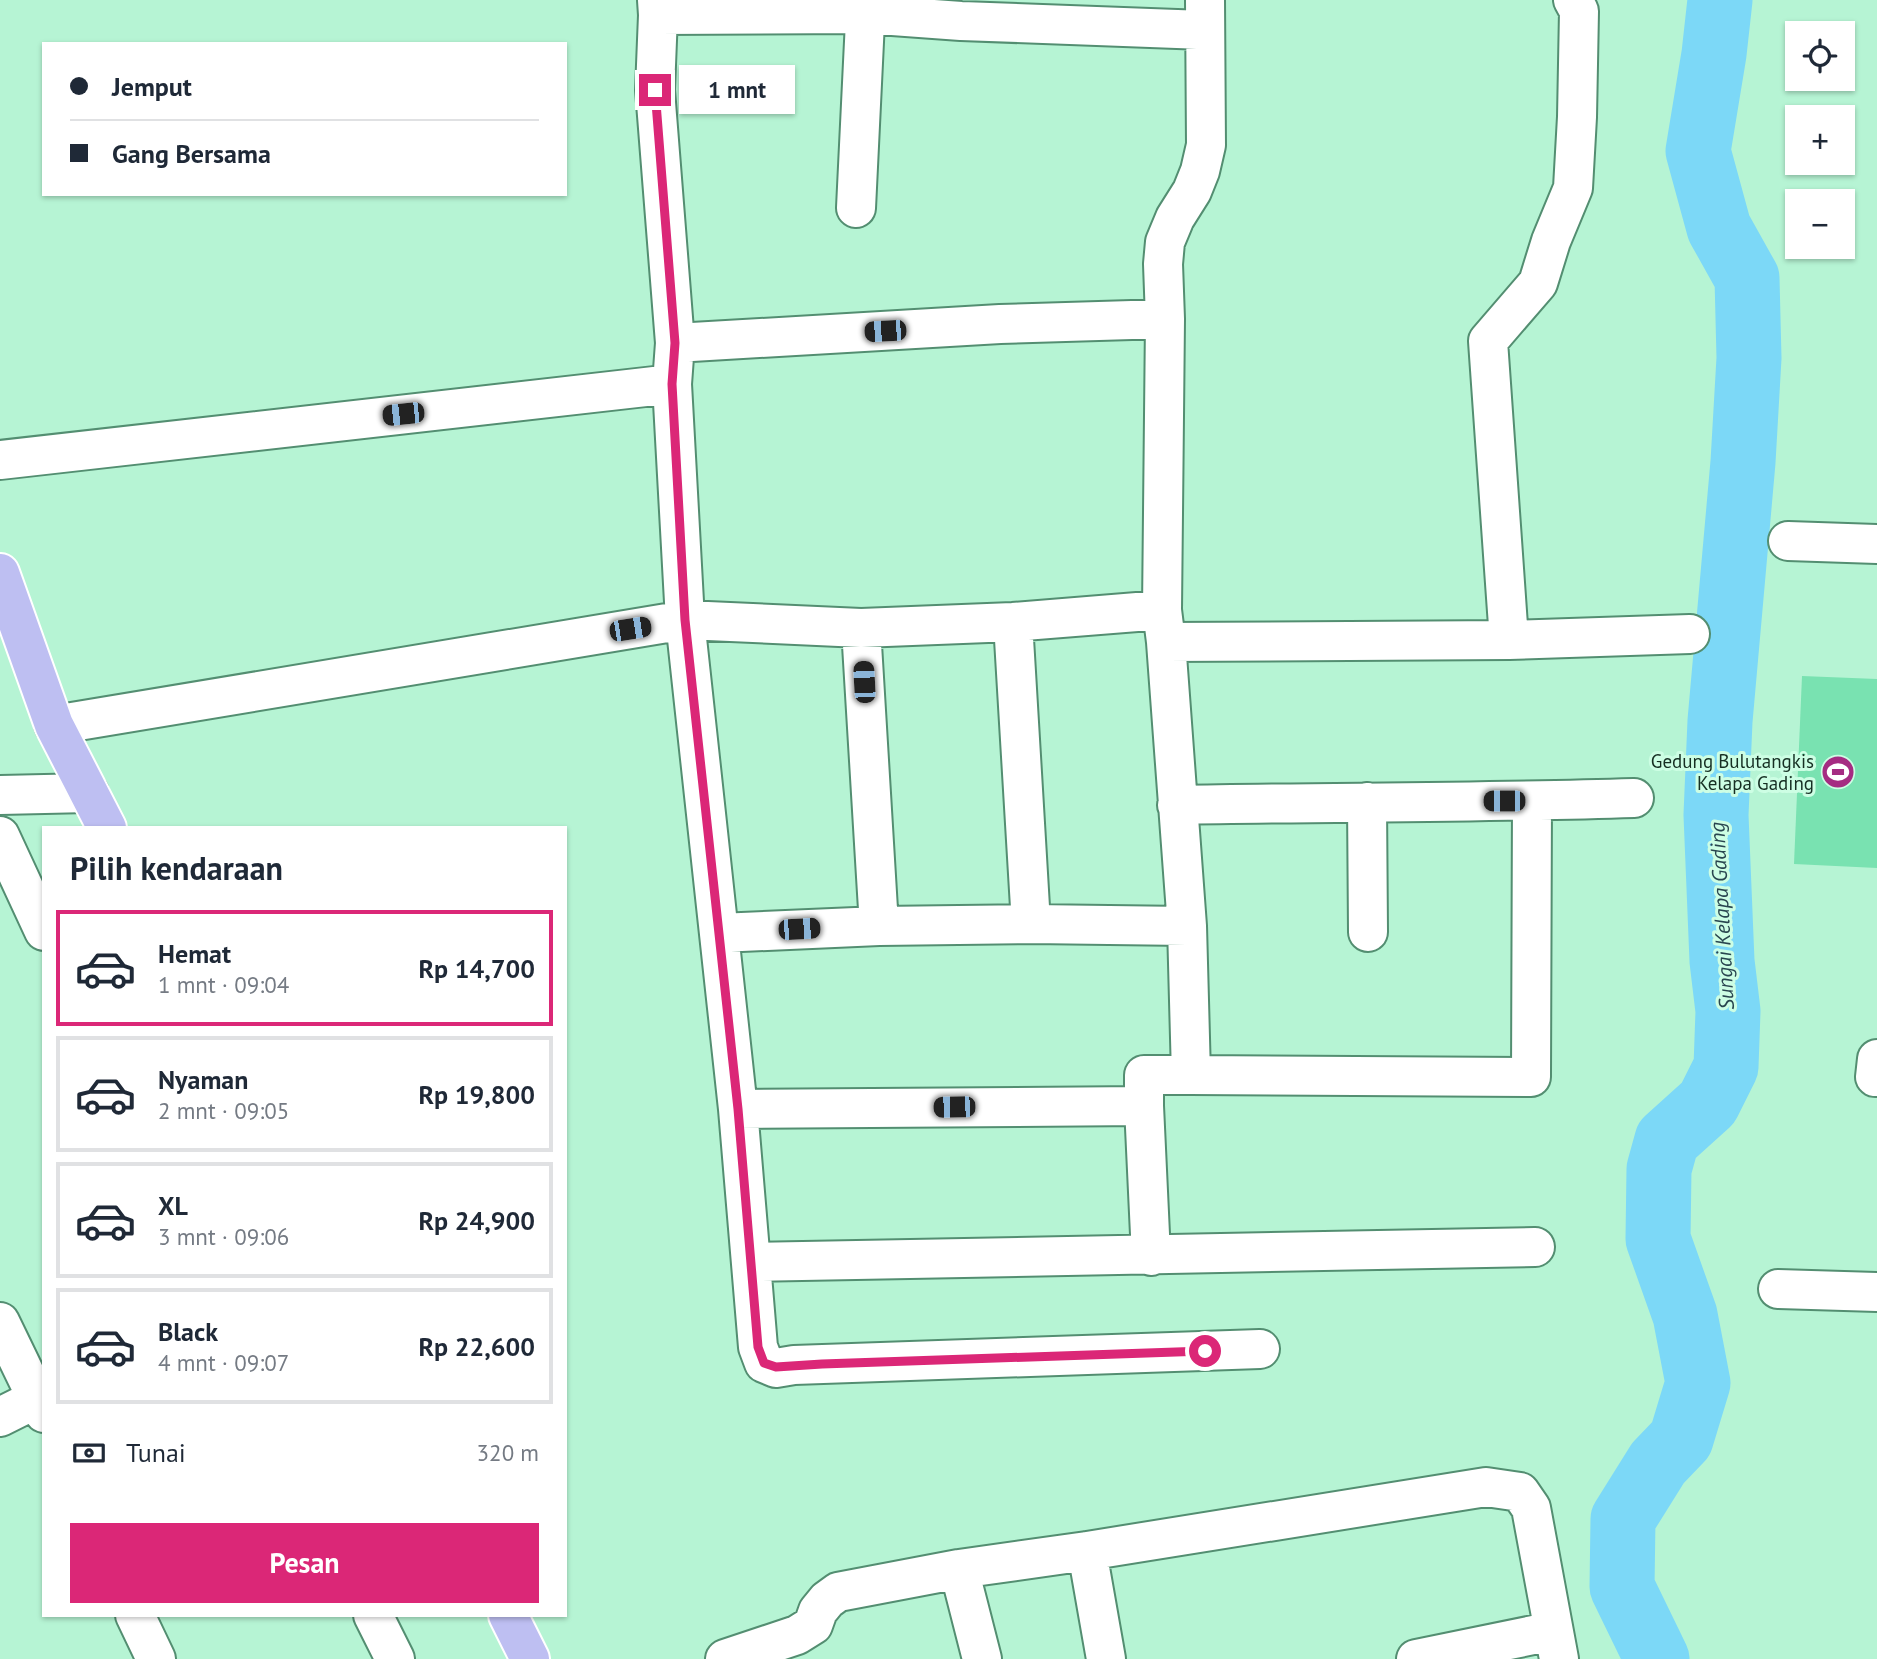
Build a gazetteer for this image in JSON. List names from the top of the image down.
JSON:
{
  "water": ["Sungai Kelapa Gading"],
  "places": {
    "sports": ["Gedung Bulutangkis Kelapa Gading"]
  },
  "page": {
    "map_buttons": ["+", "−"],
    "banner": ["Jemput", "Gang Bersama"],
    "bubble": "1 mnt",
    "heading": "Pilih kendaraan",
    "list": [
      {
        "name": "Hemat",
        "note": "1 mnt · 09:04",
        "value": "Rp 14,700"
      },
      {
        "name": "Nyaman",
        "note": "2 mnt · 09:05",
        "value": "Rp 19,800"
      },
      {
        "name": "XL",
        "note": "3 mnt · 09:06",
        "value": "Rp 24,900"
      },
      {
        "name": "Black",
        "note": "4 mnt · 09:07",
        "value": "Rp 22,600"
      }
    ],
    "pay": ["Tunai", "320 m"],
    "buttons": "Pesan"
  }
}
